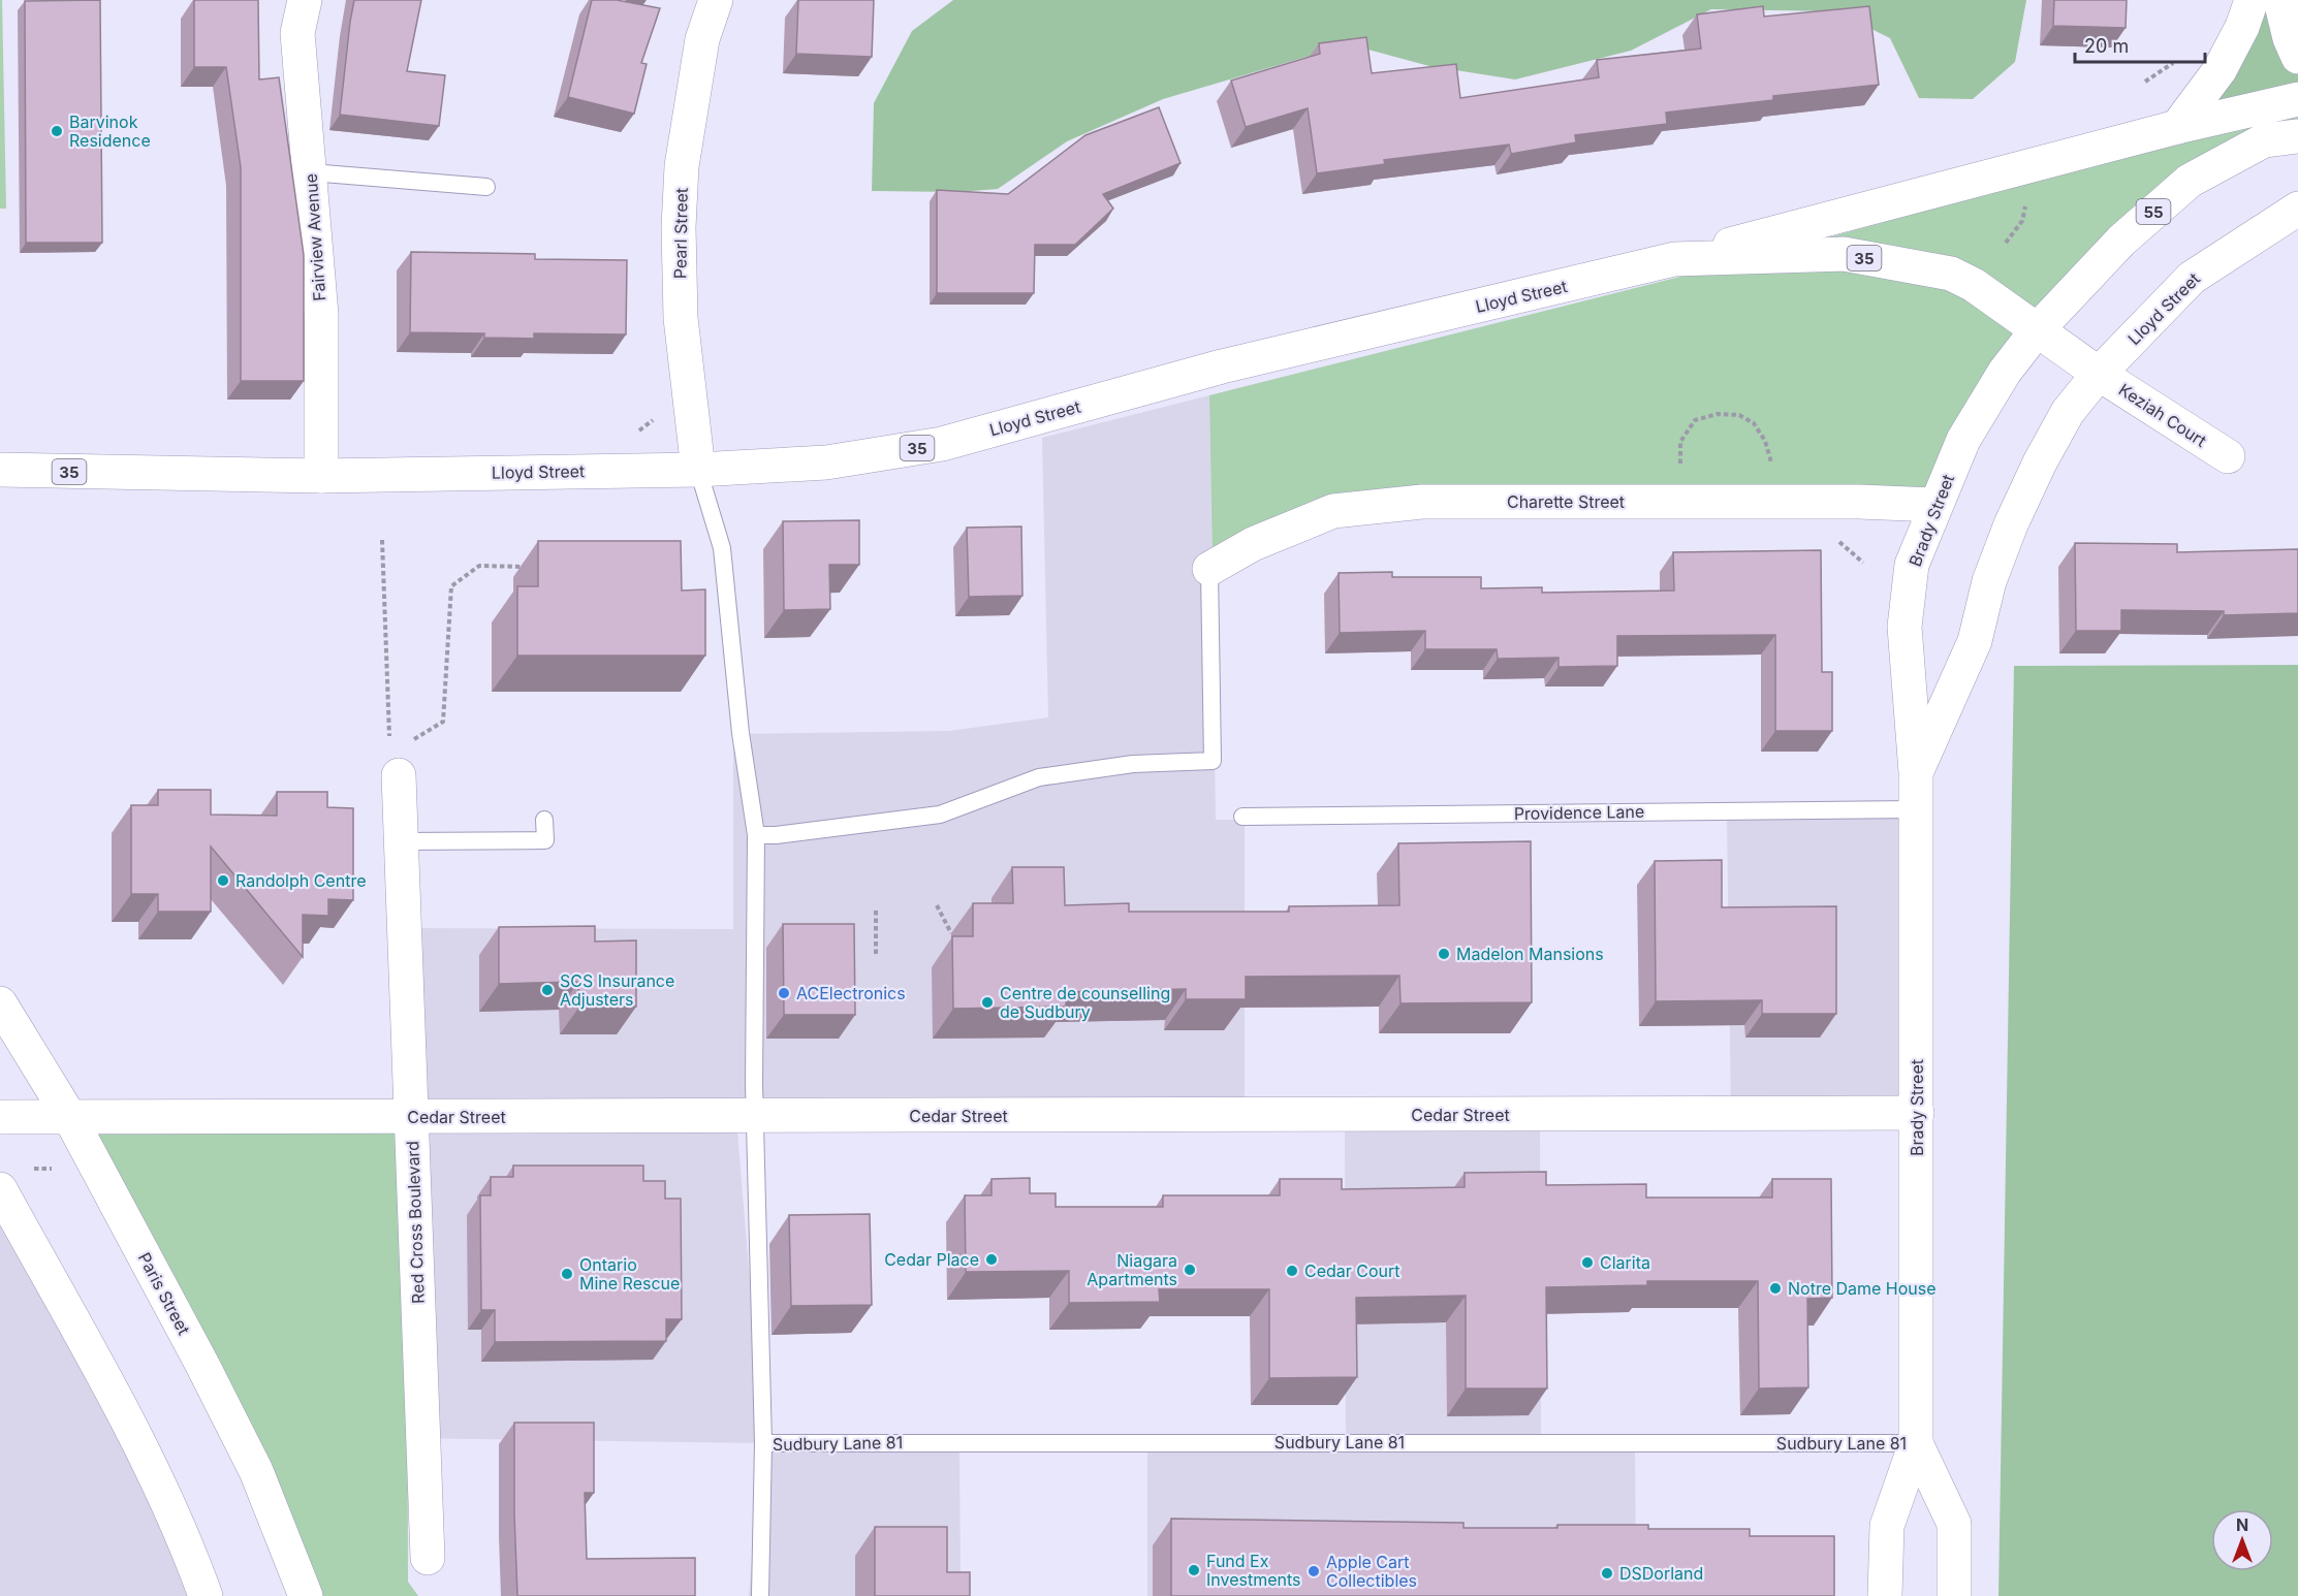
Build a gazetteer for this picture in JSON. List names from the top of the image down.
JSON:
{
  "streets": {
    "main road": [
      "55",
      "Pearl Street",
      "Fairview Avenue",
      "35",
      "Lloyd Street",
      "Keziah Court",
      "Charette Street",
      "Brady Street",
      "Cedar Street",
      "Red Cross Boulevard",
      "Paris Street"
    ],
    "lane": ["Providence Lane", "Sudbury Lane 81"]
  },
  "crossings": [
    ["55", "Lloyd Street"],
    ["55", "Brady Street"],
    ["Pearl Street", "Lloyd Street"],
    ["Fairview Avenue", "Lloyd Street"],
    ["Lloyd Street", "Keziah Court"],
    ["Lloyd Street", "Brady Street"],
    ["Keziah Court", "Brady Street"],
    ["Charette Street", "Brady Street"],
    ["Brady Street", "Providence Lane"],
    ["Brady Street", "Cedar Street"],
    ["Brady Street", "Sudbury Lane 81"],
    ["Cedar Street", "Red Cross Boulevard"],
    ["Cedar Street", "Paris Street"]
  ],
  "places": [
    "Barvinok Residence",
    "Randolph Centre",
    "Madelon Mansions",
    "SCS Insurance Adjusters",
    "ACElectronics",
    "Centre de counselling de Sudbury",
    "Cedar Place",
    "Clarita",
    "Niagara Apartments",
    "Cedar Court",
    "Ontario Mine Rescue",
    "Notre Dame House",
    "Fund Ex Investments",
    "Apple Cart Collectibles",
    "DSDorland"
  ],
  "scale_bar": "20 m",
  "north": "top"
}
